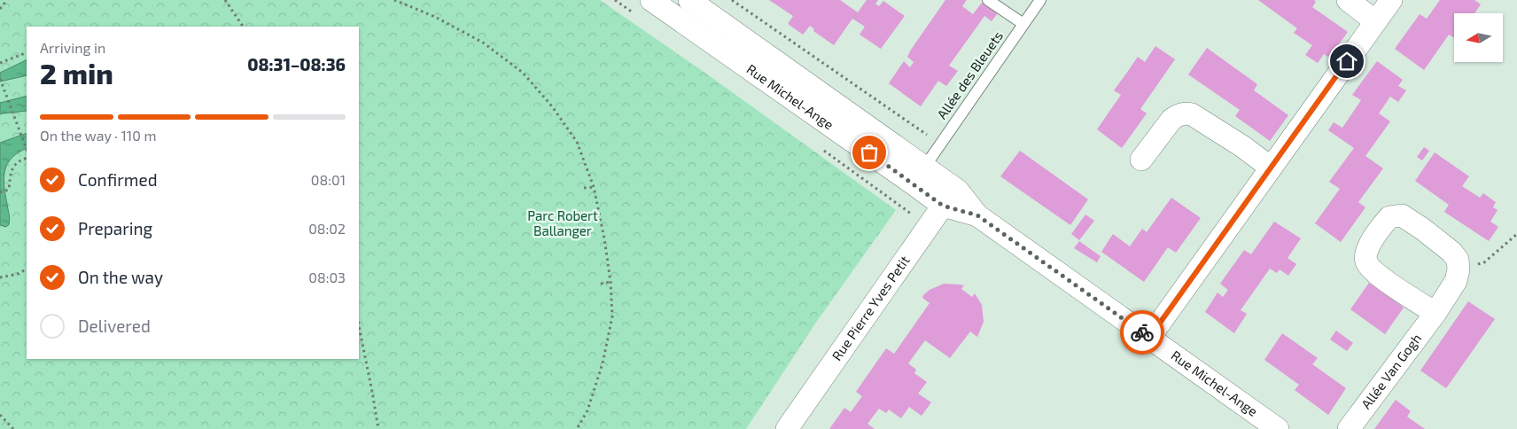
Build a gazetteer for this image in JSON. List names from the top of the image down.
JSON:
{
  "streets": {
    "street": ["Rue Michel-Ange", "Rue Pierre Yves Petit", "Allée Van Gogh"],
    "lane": ["Allée des Bleuets"]
  },
  "crossings": [
    ["Allée des Bleuets", "Rue Michel-Ange"],
    ["Rue Michel-Ange", "Rue Pierre Yves Petit"]
  ],
  "parks": ["Parc Robert Ballanger"],
  "north": "left",
  "page": {
    "heading": ["2 min", "Arriving in", "08:31–08:36"],
    "bar": "On the way · 110 m",
    "list": [
      ["Confirmed", "08:01"],
      ["Preparing", "08:02"],
      ["On the way", "08:03"],
      "Delivered"
    ]
  }
}
